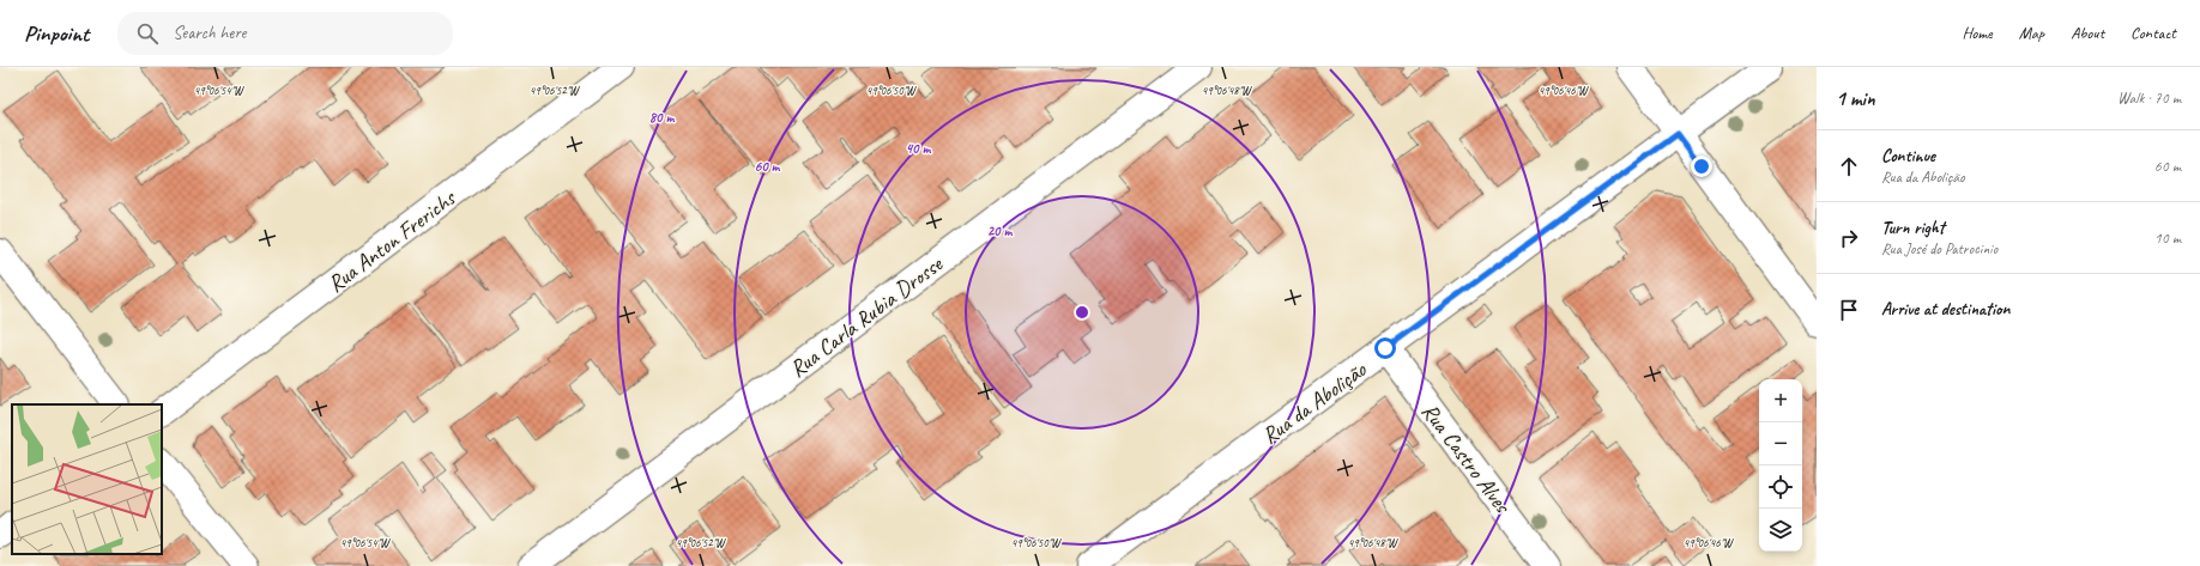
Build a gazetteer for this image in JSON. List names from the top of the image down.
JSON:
{
  "streets": {
    "street": [
      "Rua Anton Frerichs",
      "Rua Carla Rubia Drosse",
      "Rua da Abolição",
      "Rua Castro Alves"
    ]
  },
  "crossings": [
    ["Rua da Abolição", "Rua Castro Alves"]
  ],
  "page": {
    "header": "Pinpoint",
    "search": "Search here",
    "nav": [
      "Home",
      "Map",
      "About",
      "Contact"
    ],
    "heading": ["1 min", "Walk · 70 m"],
    "list": [
      ["Continue", "Rua da Abolição", "60 m"],
      ["Turn right", "Rua José do Patrocinio", "10 m"],
      "Arrive at destination"
    ],
    "map_buttons": ["+", "−"]
  },
  "coordinates": [
    "49°06'54\"W",
    "49°06'52\"W",
    "49°06'50\"W",
    "49°06'48\"W",
    "49°06'46\"W"
  ],
  "rings": [
    "80 m",
    "40 m",
    "60 m",
    "20 m"
  ]
}
